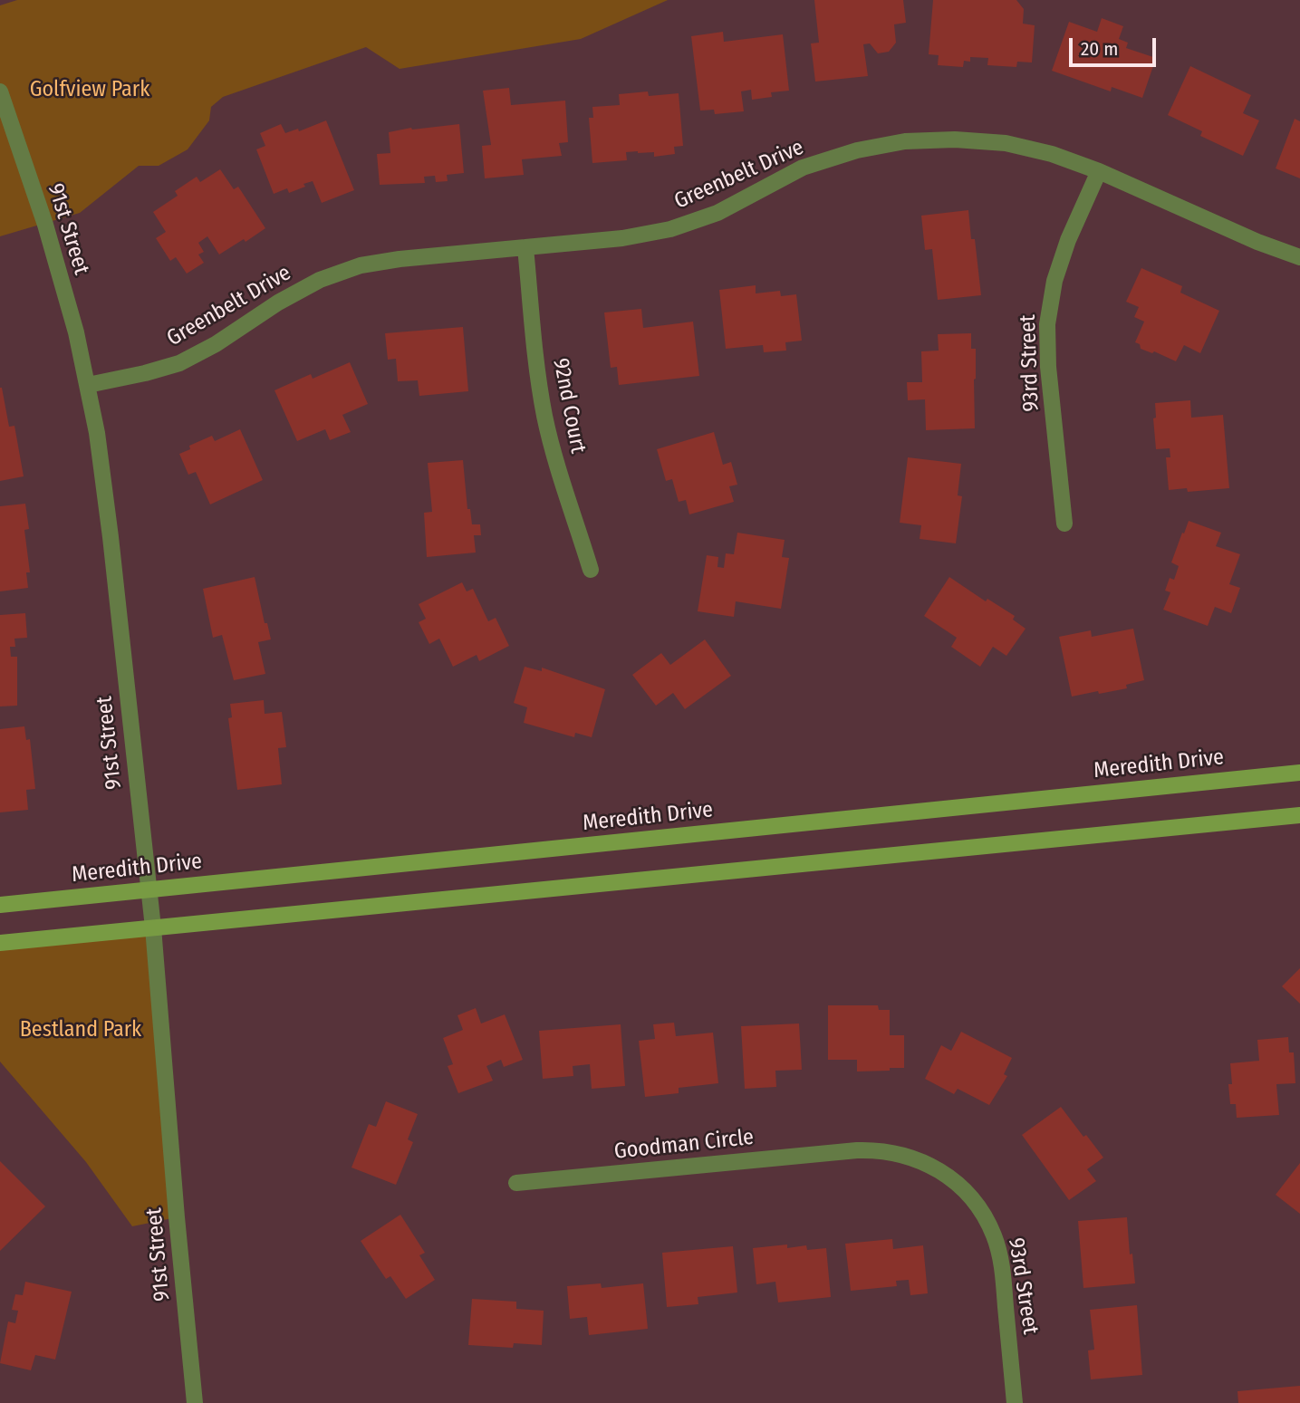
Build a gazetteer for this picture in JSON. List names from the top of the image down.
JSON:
{
  "streets": {
    "main road": ["Meredith Drive"],
    "street": [
      "Greenbelt Drive",
      "91st Street",
      "93rd Street",
      "92nd Court",
      "Goodman Circle"
    ]
  },
  "crossings": [
    ["Greenbelt Drive", "91st Street"],
    ["Greenbelt Drive", "93rd Street"],
    ["Greenbelt Drive", "92nd Court"],
    ["91st Street", "Meredith Drive"],
    ["93rd Street", "Goodman Circle"]
  ],
  "parks": ["Golfview Park", "Bestland Park"],
  "scale_bar": "20 m"
}
